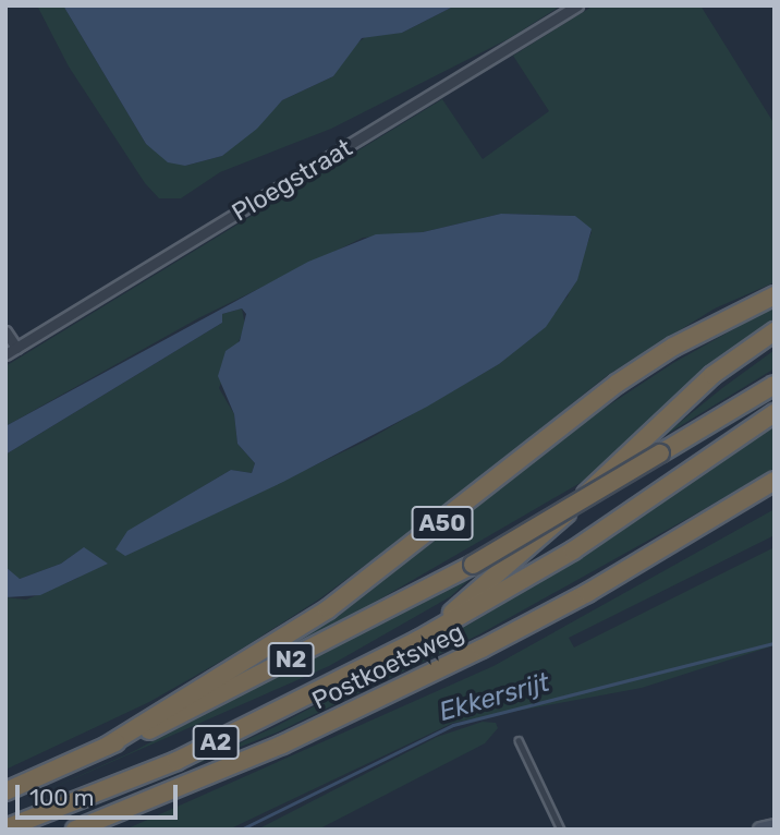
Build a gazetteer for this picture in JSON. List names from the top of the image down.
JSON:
{
  "streets": {
    "highway": [
      "A50",
      "N2",
      "Postkoetsweg",
      "A2"
    ],
    "street": ["Ploegstraat"]
  },
  "crossings": [
    ["A50", "Postkoetsweg"]
  ],
  "water": ["Ekkersrijt"],
  "scale_bar": "100 m"
}
